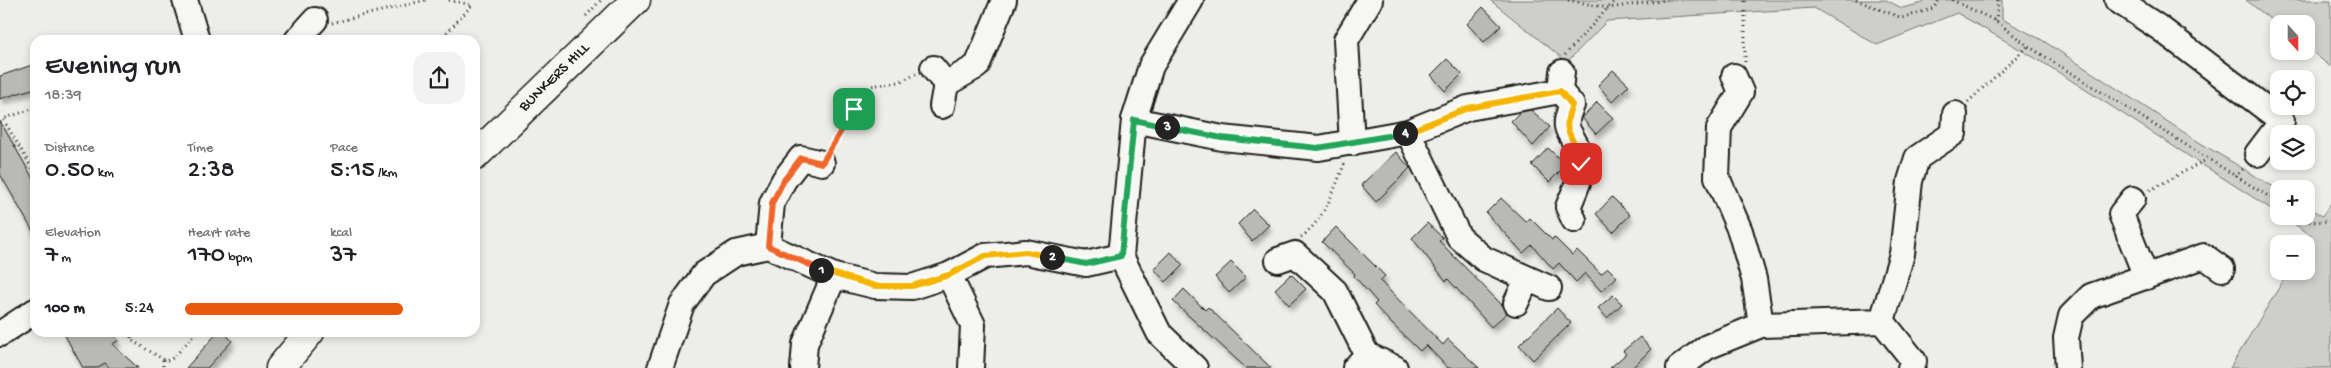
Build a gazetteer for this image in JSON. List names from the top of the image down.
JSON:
{
  "streets": {
    "main road": ["BUNKERS HILL"]
  },
  "north": "bottom",
  "page": {
    "map_buttons": ["+", "−"],
    "heading": ["Evening run", "18:39"],
    "pins": [
      "3",
      "4",
      "2",
      "1"
    ],
    "stats": [
      ["Distance", "0.50 km"],
      ["Time", "2:38"],
      ["Pace", "5:15 /km"],
      ["Elevation", "7 m"],
      ["Heart rate", "170 bpm"],
      ["kcal", "37"]
    ],
    "list": [
      {
        "name": "100 m",
        "note": "5:24"
      }
    ]
  }
}
